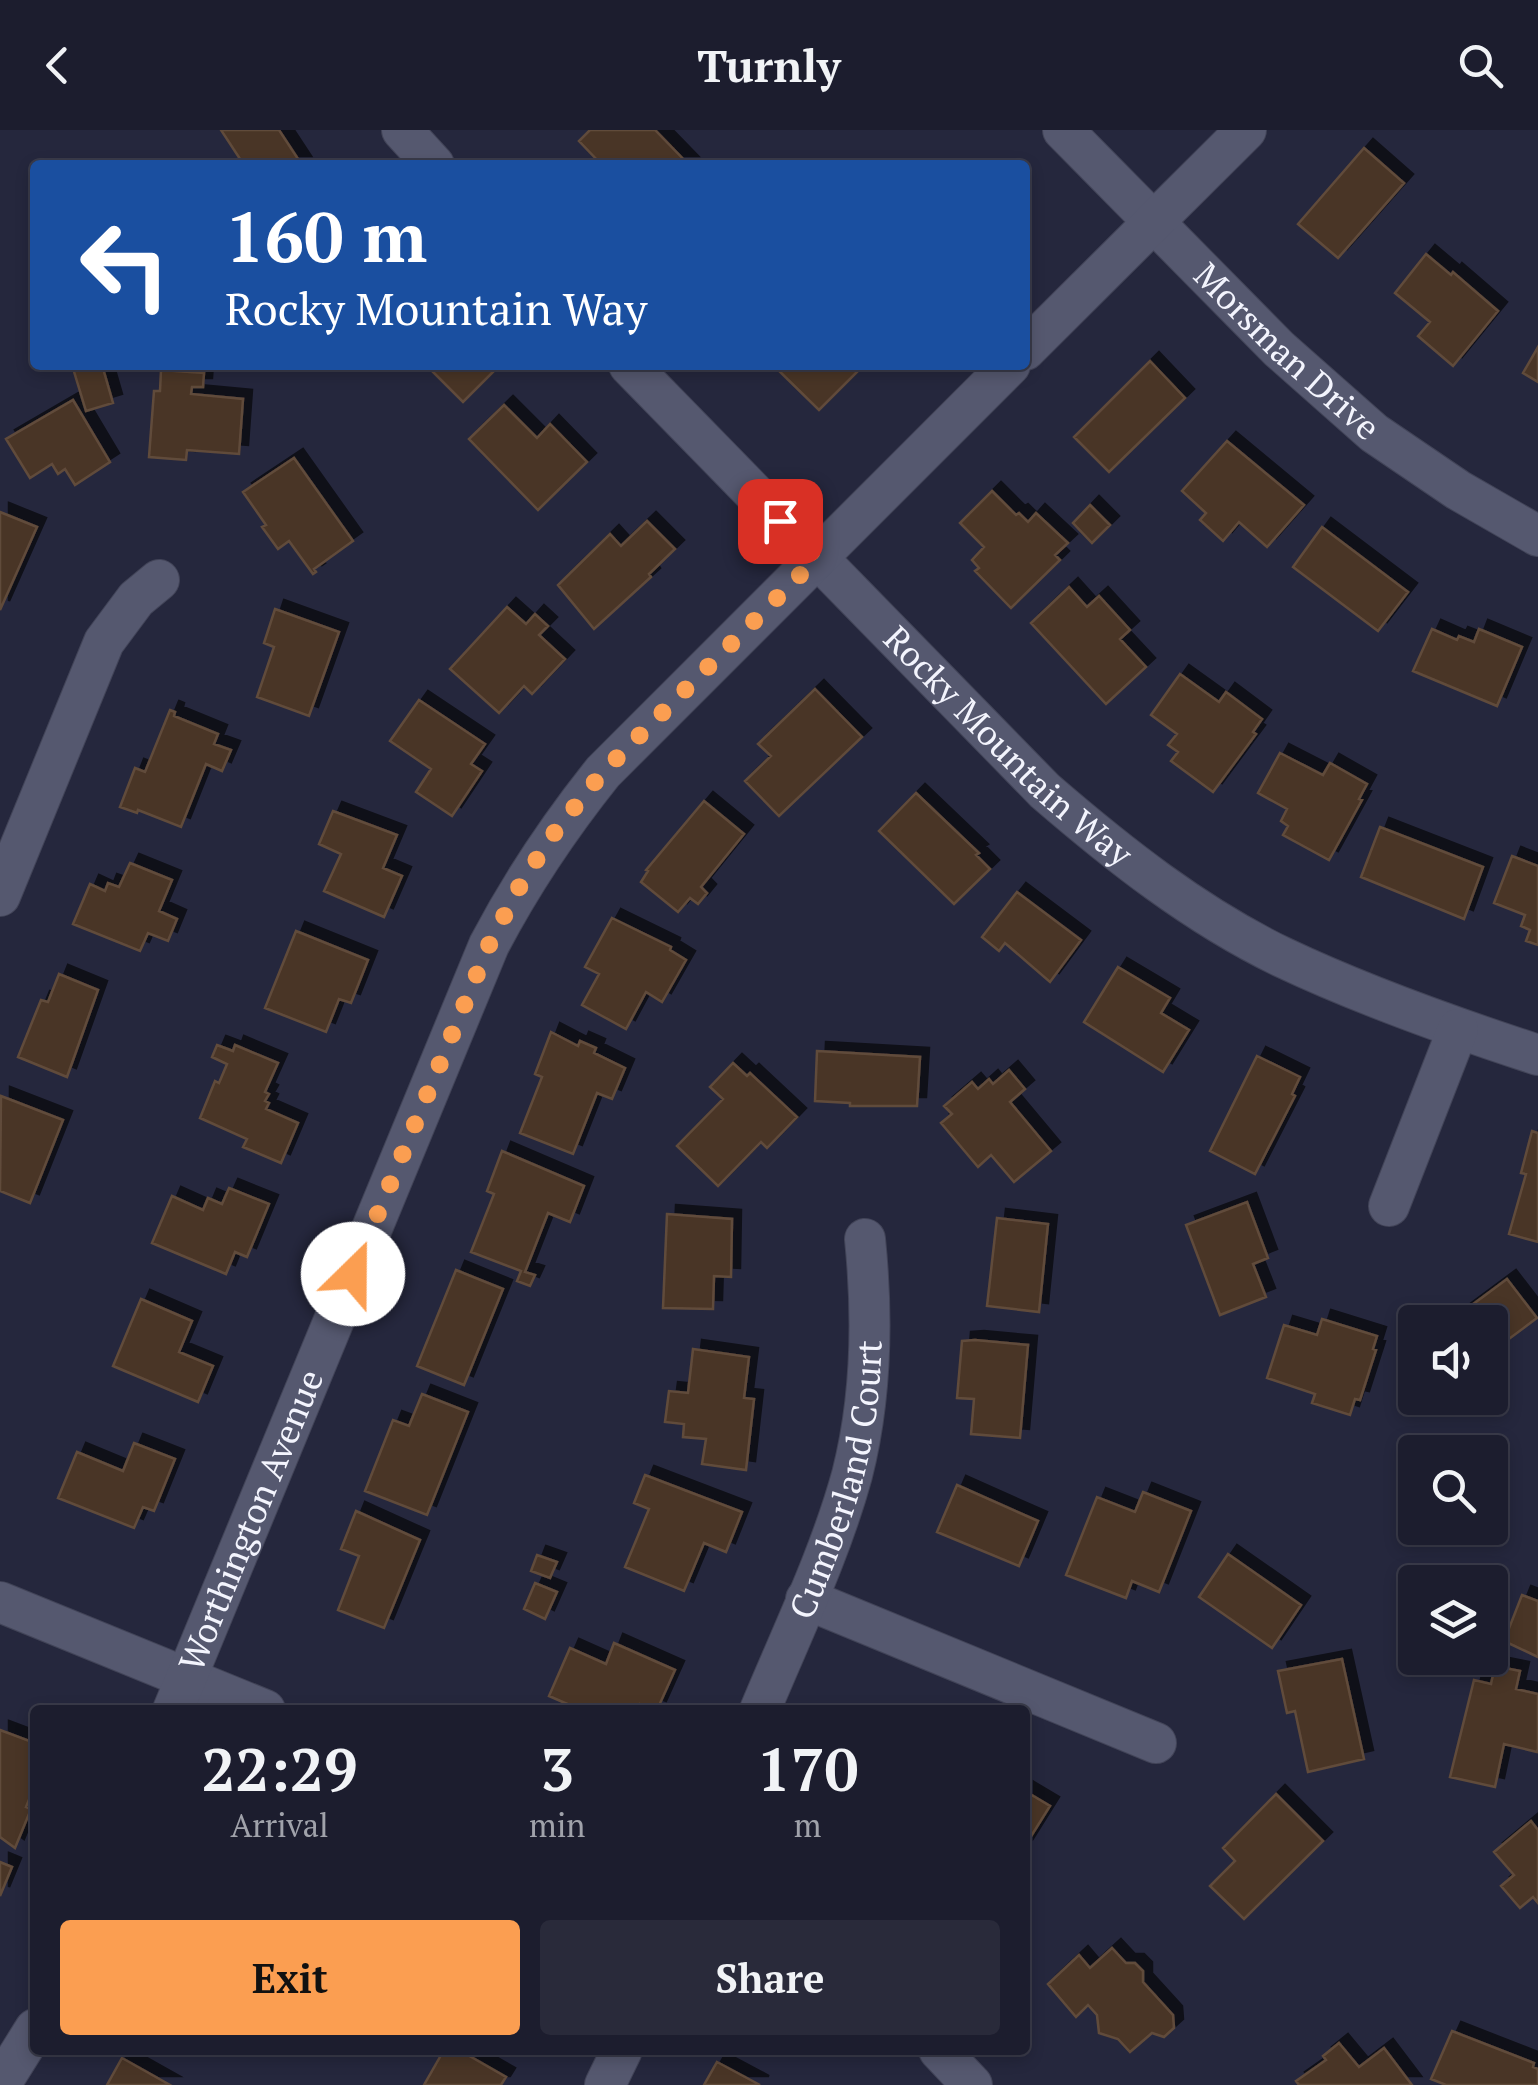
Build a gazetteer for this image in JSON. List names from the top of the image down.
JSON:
{
  "streets": {
    "street": [
      "Morsman Drive",
      "Rocky Mountain Way",
      "Cumberland Court",
      "Worthington Avenue"
    ]
  },
  "crossings": [
    ["Rocky Mountain Way", "Worthington Avenue"]
  ],
  "page": {
    "header": "Turnly",
    "turn": ["160 m", "Rocky Mountain Way"],
    "eta": [
      "22:29",
      "Arrival",
      "3",
      "min",
      "170",
      "m"
    ],
    "buttons": ["Exit", "Share"]
  }
}
